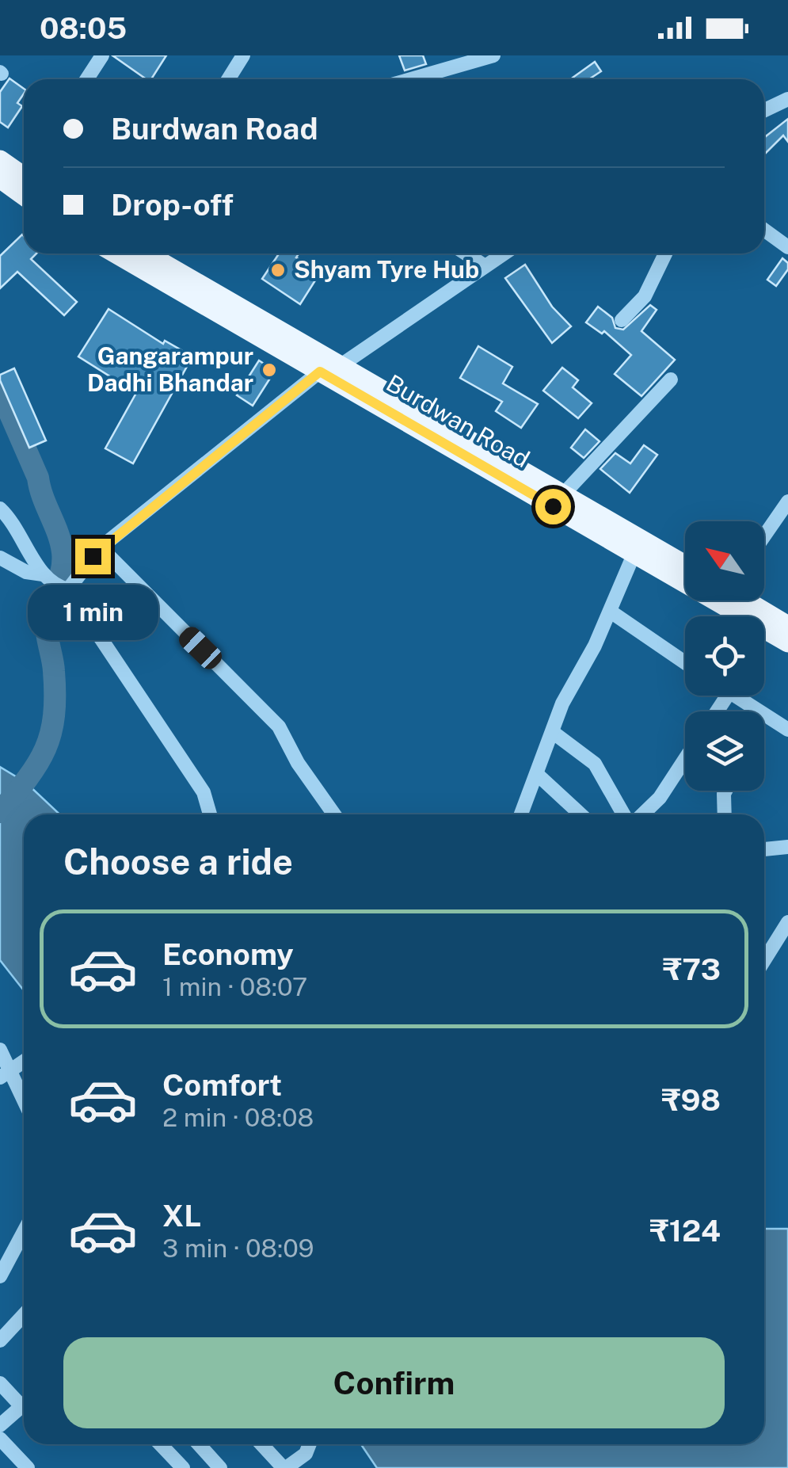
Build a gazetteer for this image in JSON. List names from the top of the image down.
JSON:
{
  "streets": {
    "main road": ["Burdwan Road"]
  },
  "places": ["Shyam Tyre Hub", "Gangarampur Dadhi Bhandar"],
  "north": "top left",
  "page": {
    "status": "08:05",
    "banner": ["Burdwan Road", "Drop-off"],
    "bubble": "1 min",
    "heading": "Choose a ride",
    "list": [
      {
        "name": "Economy",
        "note": "1 min · 08:07",
        "value": "₹73"
      },
      {
        "name": "Comfort",
        "note": "2 min · 08:08",
        "value": "₹98"
      },
      {
        "name": "XL",
        "note": "3 min · 08:09",
        "value": "₹124"
      }
    ],
    "buttons": "Confirm"
  }
}
